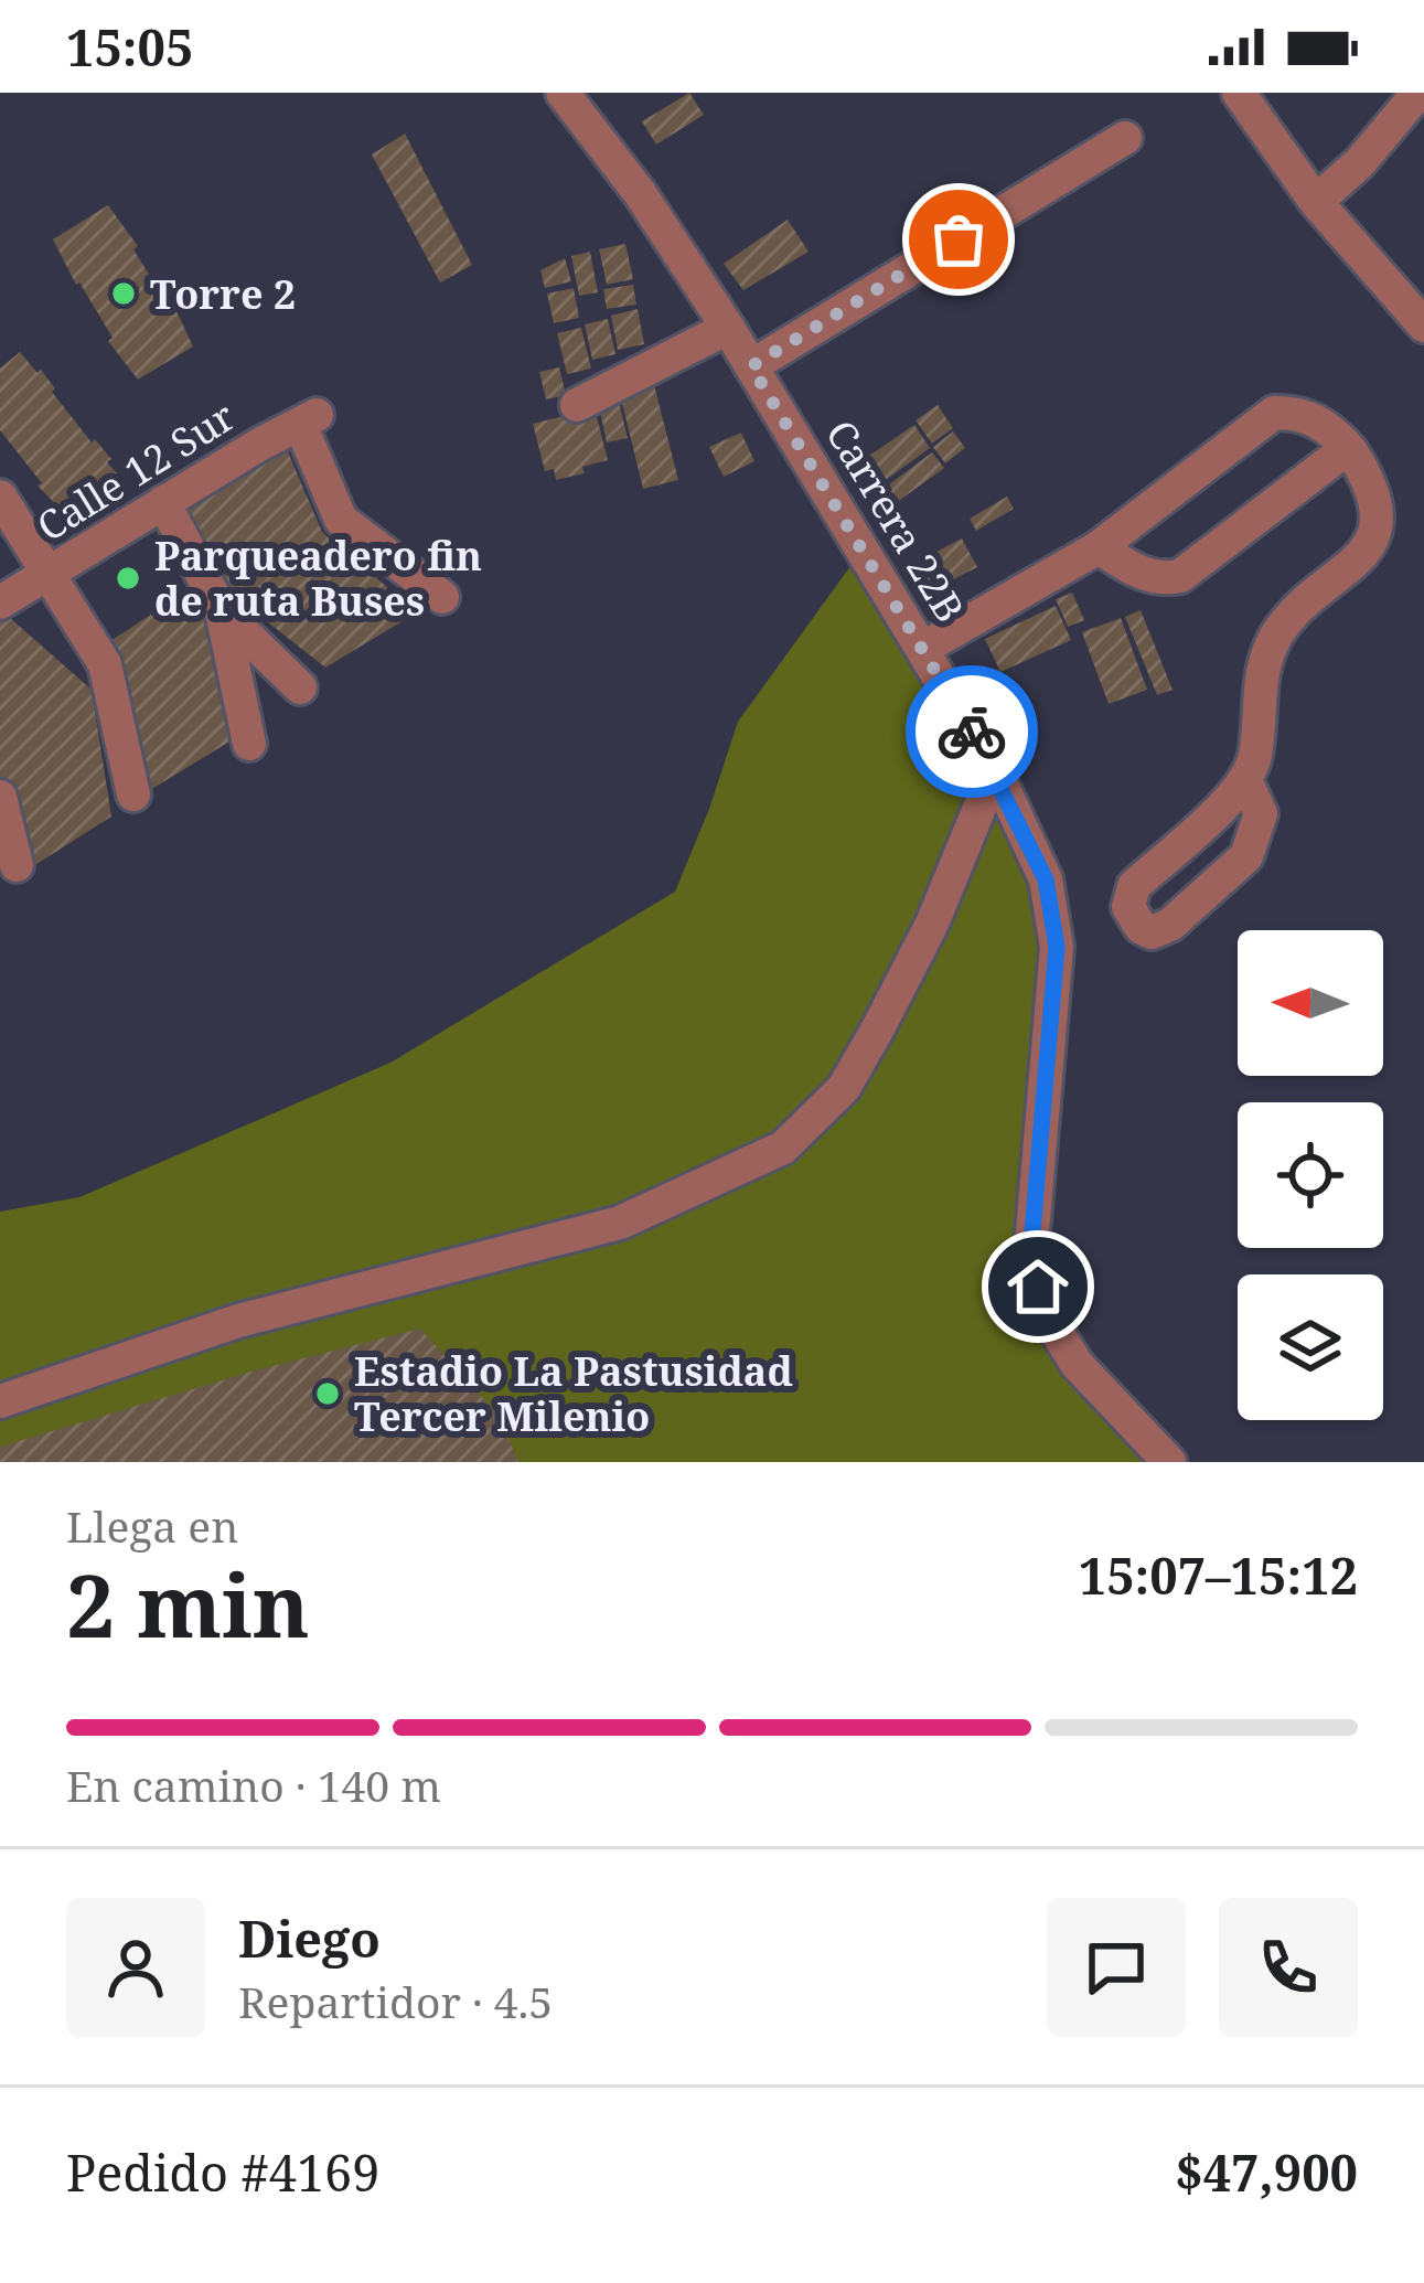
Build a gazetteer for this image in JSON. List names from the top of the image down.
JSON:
{
  "streets": {
    "street": ["Calle 12 Sur", "Carrera 22B"]
  },
  "places": ["Torre 2", "Parqueadero fin de ruta Buses", "Estadio La Pastusidad Tercer Milenio"],
  "north": "left",
  "page": {
    "status": "15:05",
    "heading": ["2 min", "Llega en", "15:07–15:12"],
    "panel": [
      "Diego",
      "Repartidor · 4.5",
      "Pedido #4169",
      "$47,900"
    ],
    "bar": "En camino · 140 m"
  }
}
